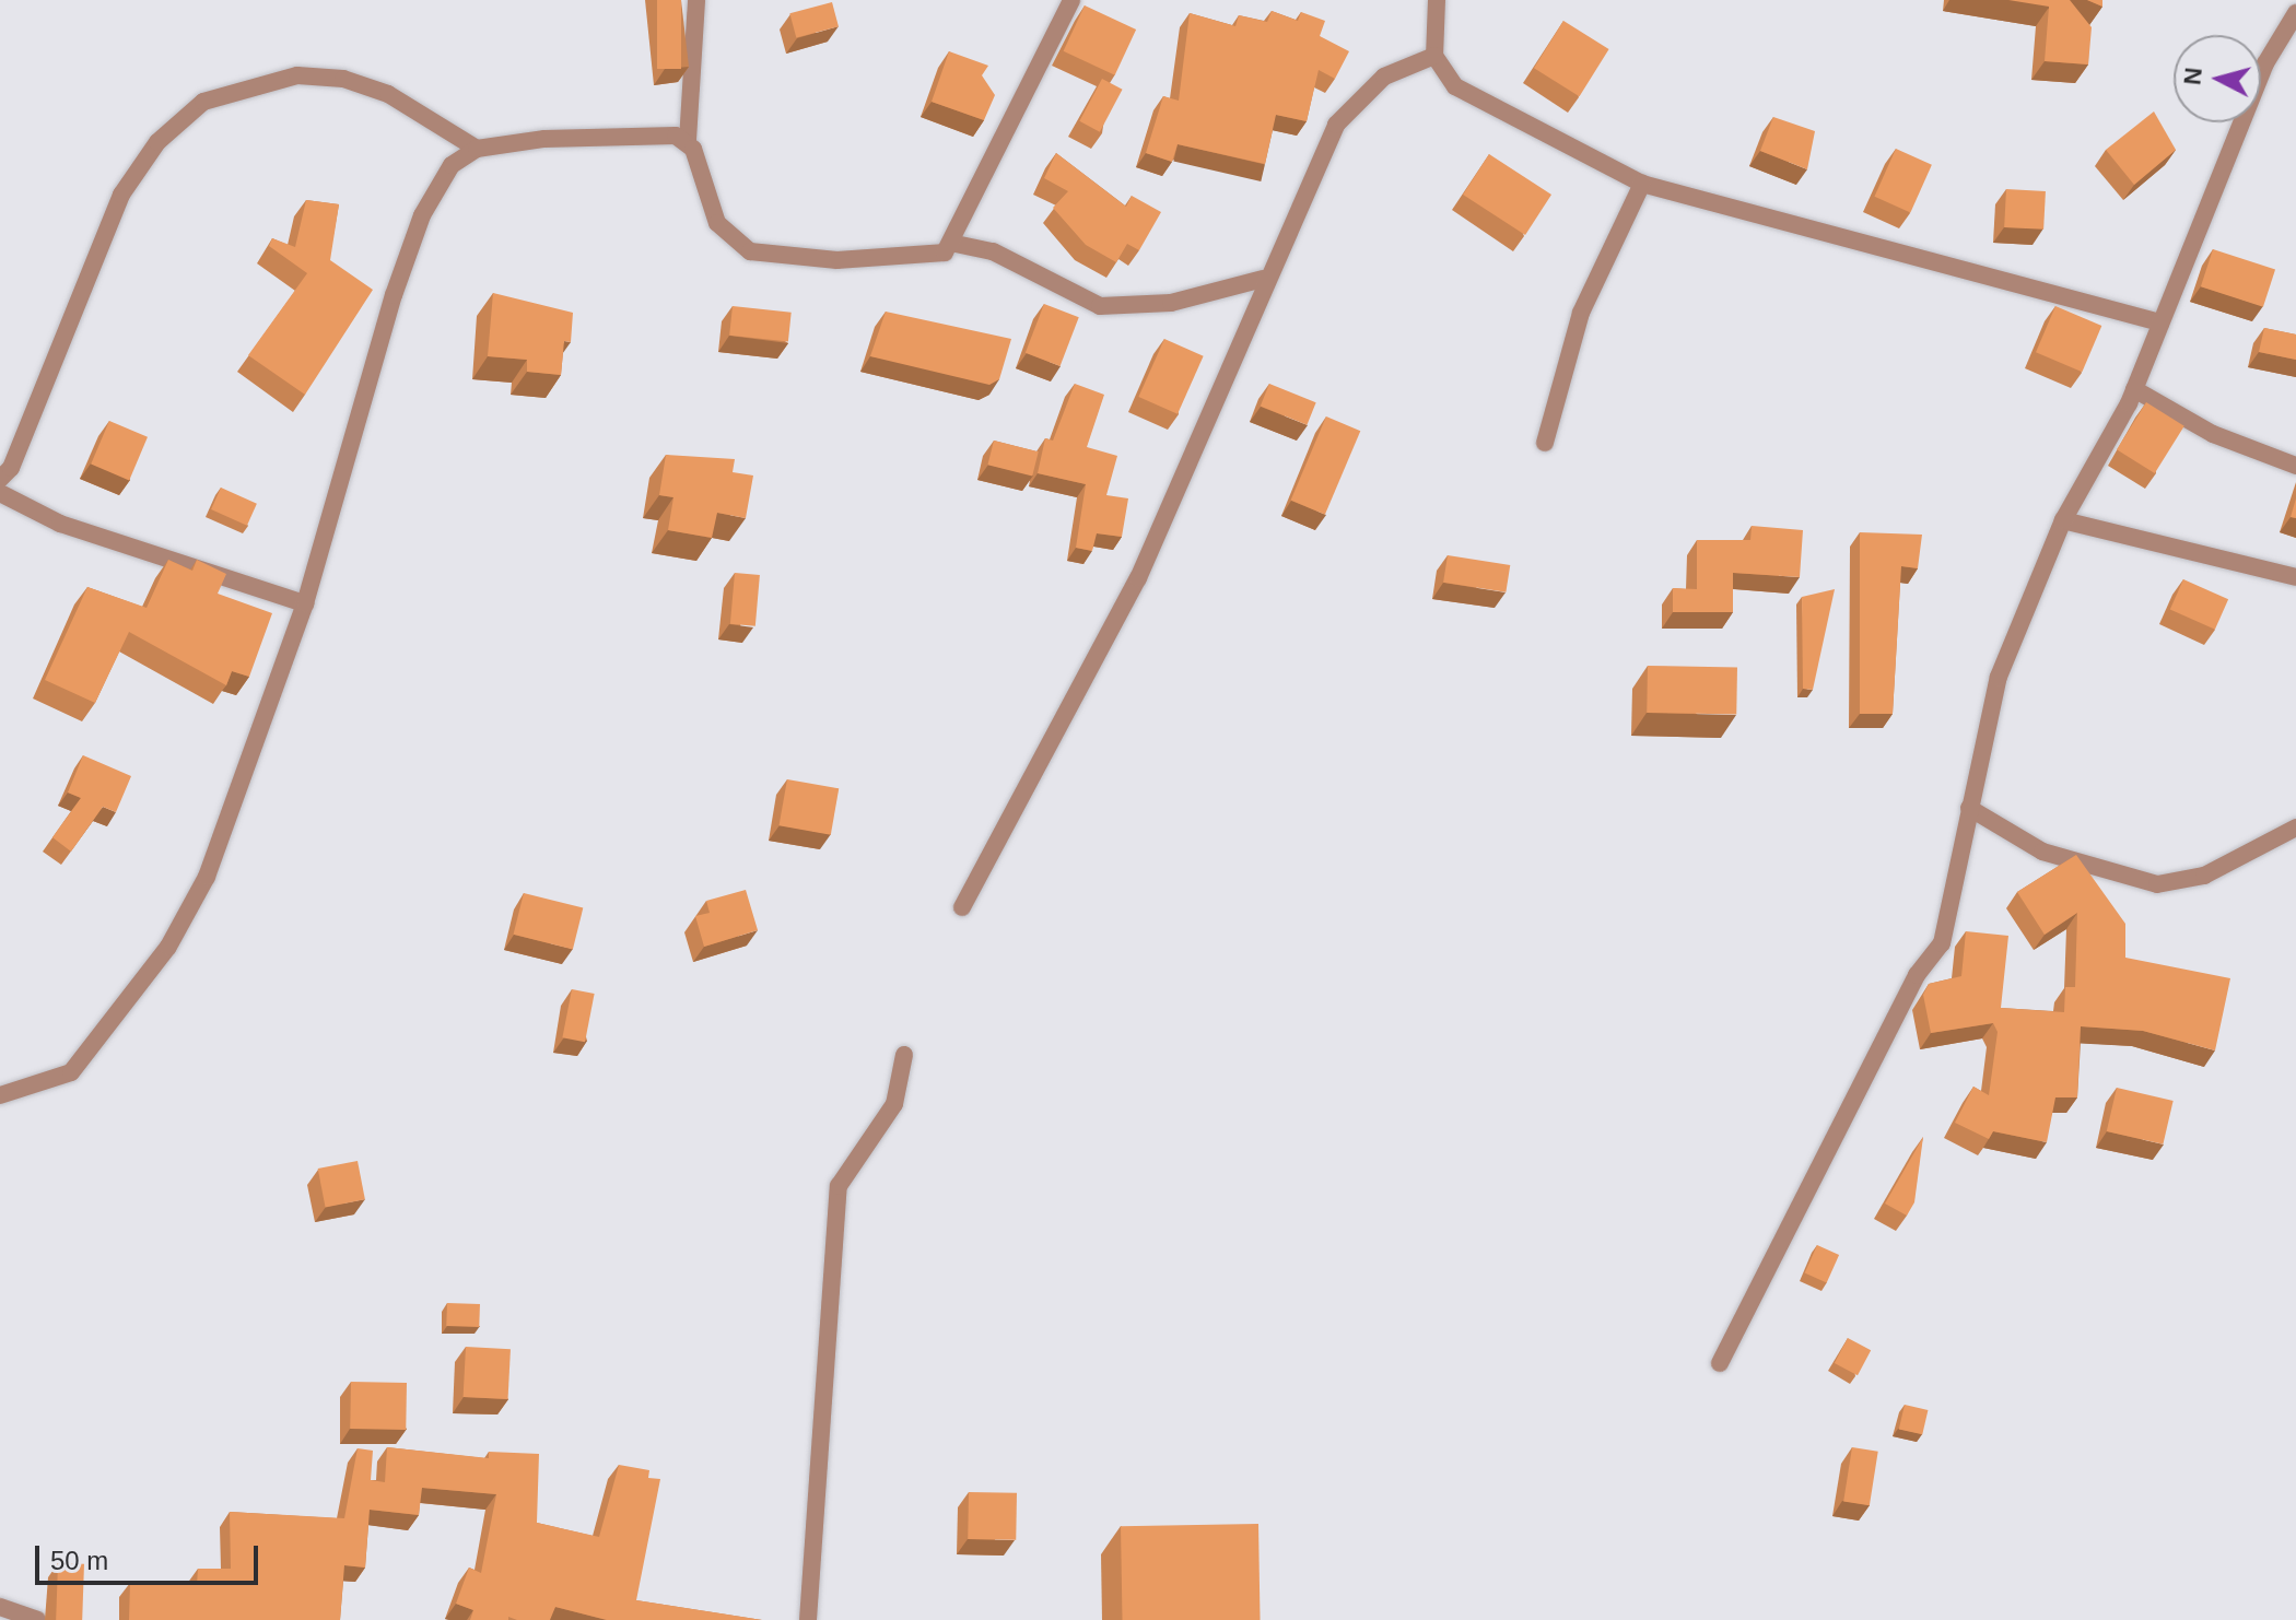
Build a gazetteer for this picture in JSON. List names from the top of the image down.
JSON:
{
  "scale_bar": "50 m",
  "north": "left"
}
